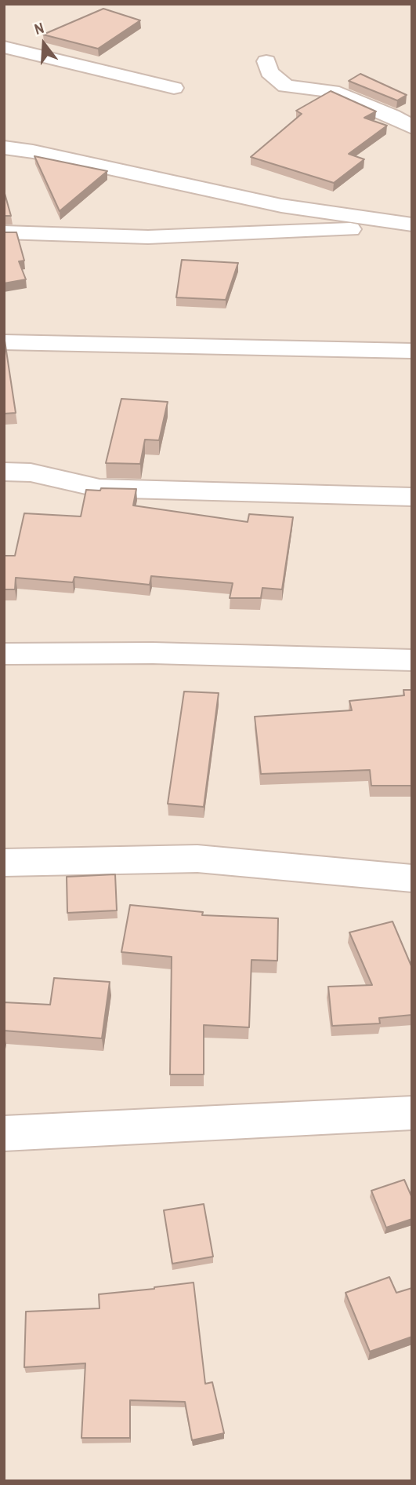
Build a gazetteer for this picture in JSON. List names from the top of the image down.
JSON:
{
  "north": "top"
}
